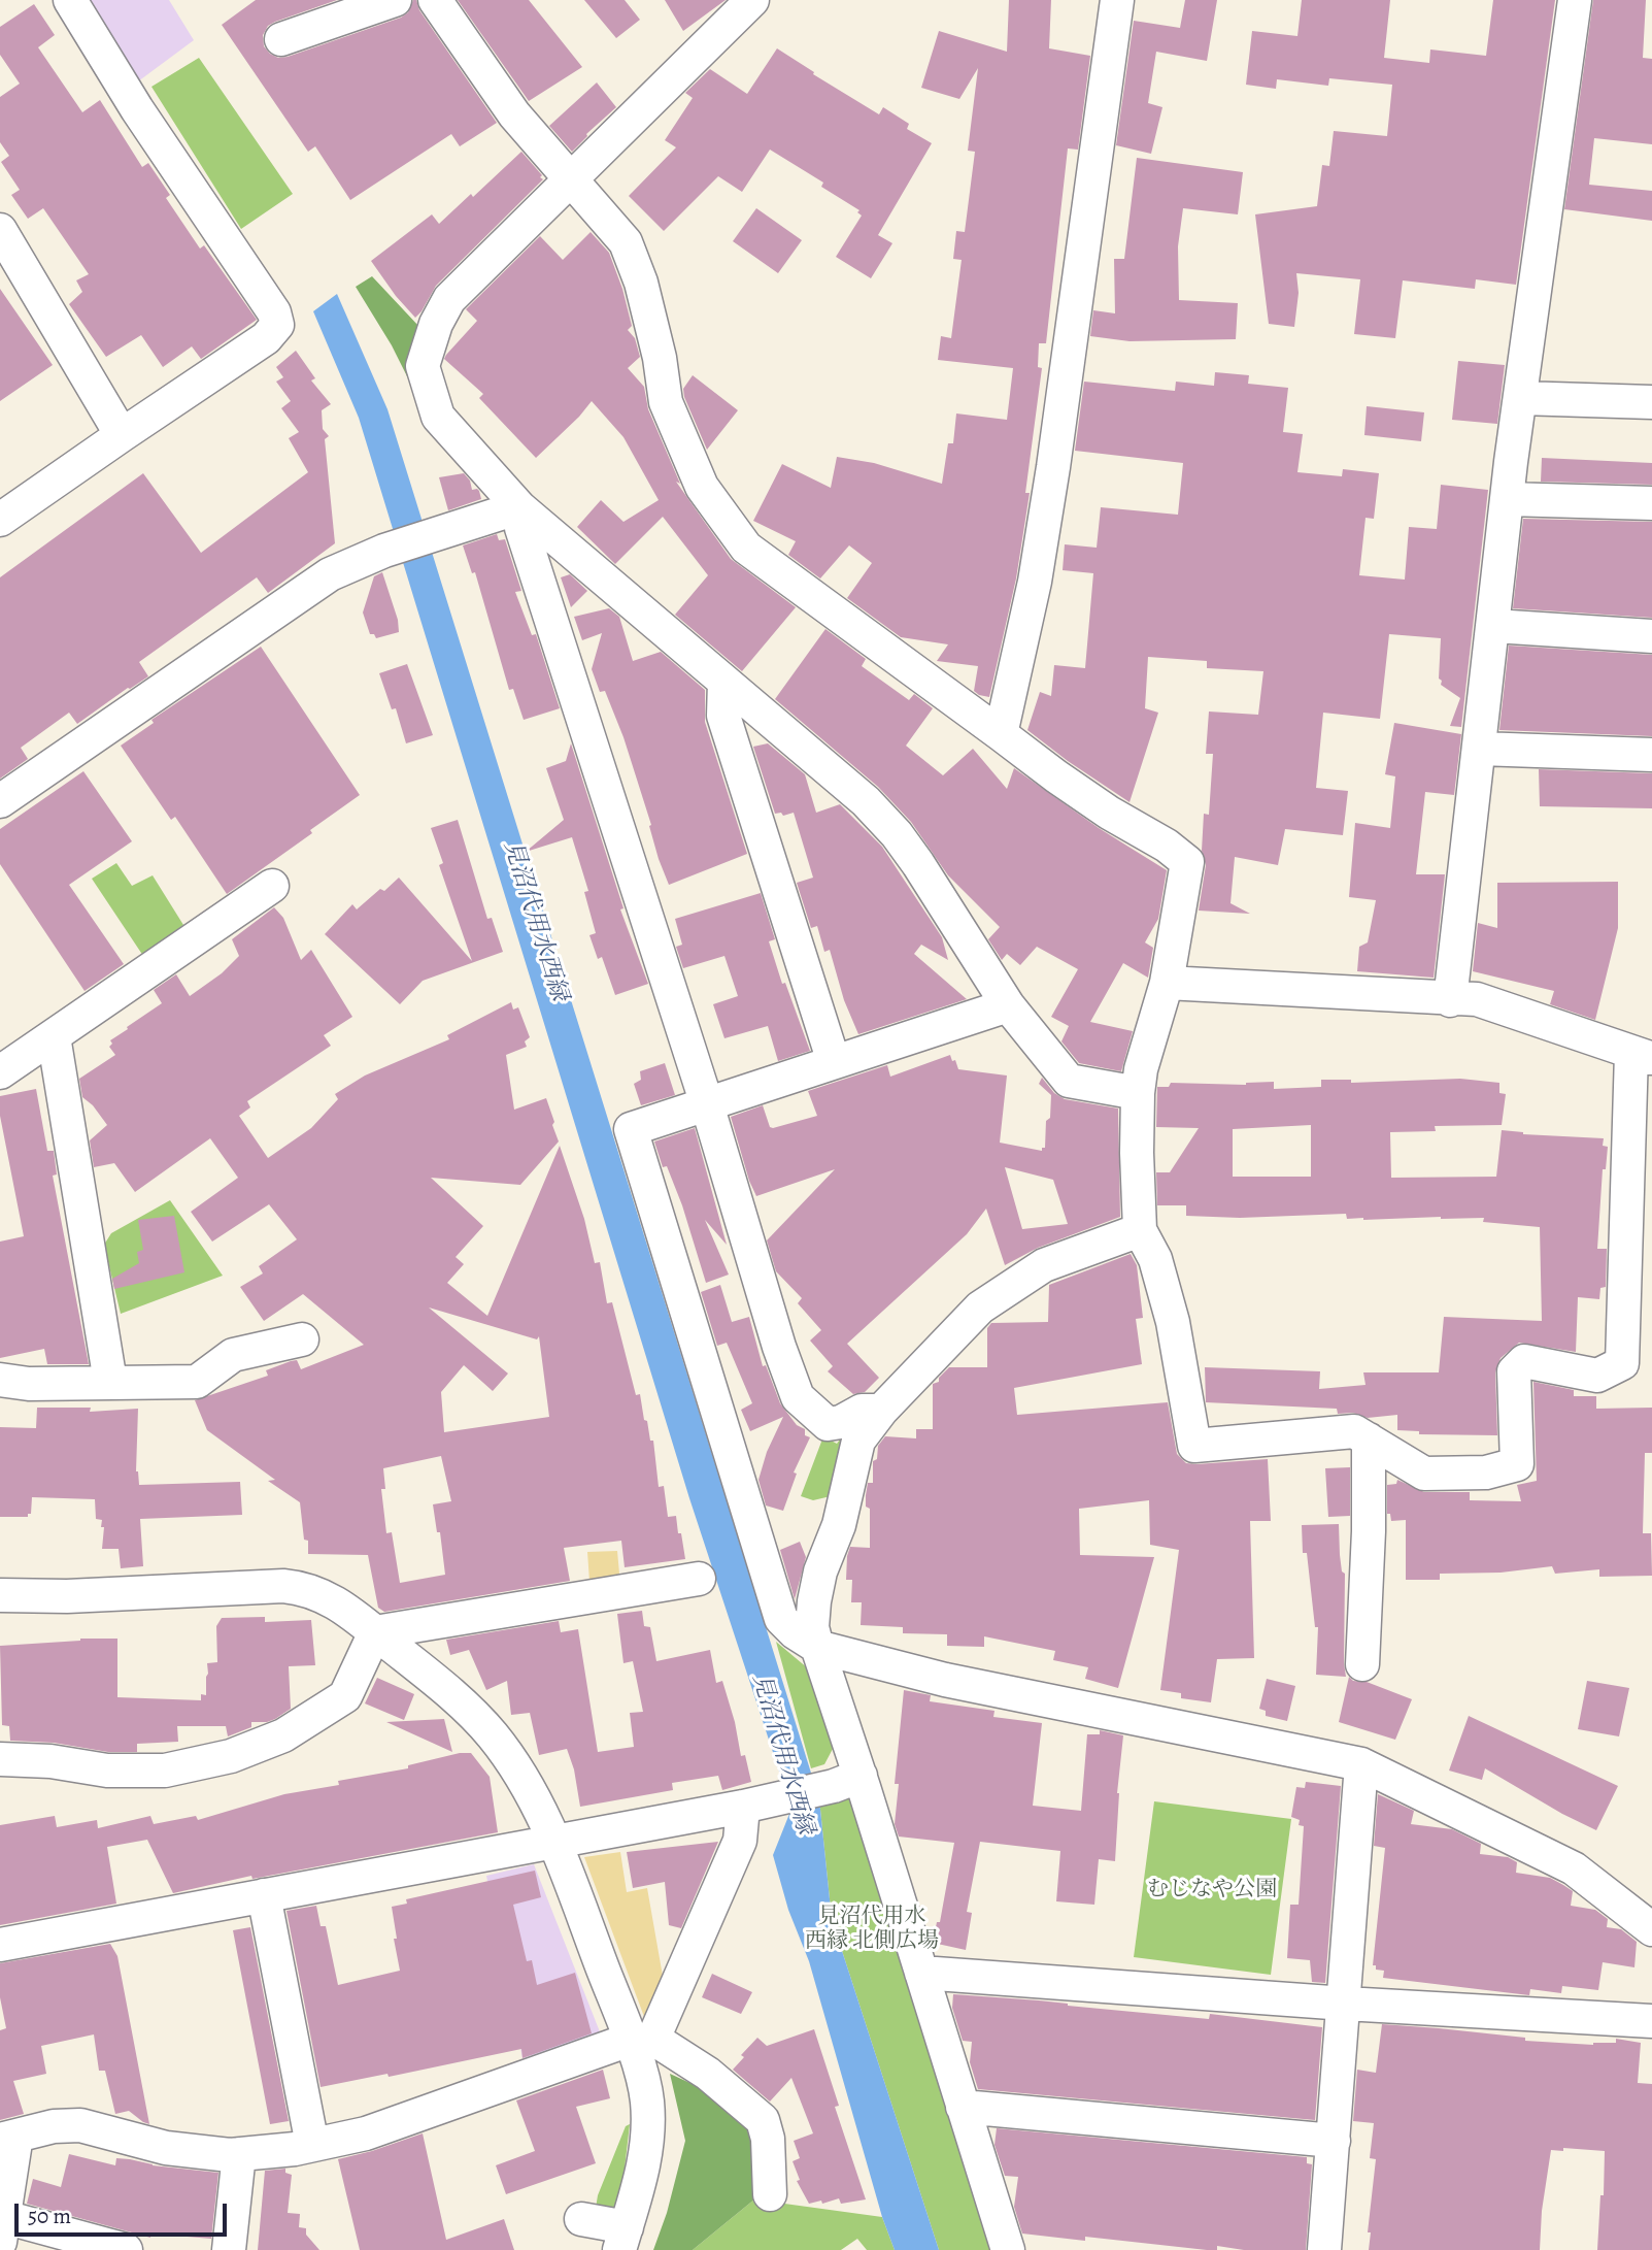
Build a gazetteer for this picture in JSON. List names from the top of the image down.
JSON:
{
  "water": ["見沼代用水西緑", "見沼代用水西縁"],
  "parks": ["むじなや公園", "見沼代用水 西縁 北側広場"],
  "scale_bar": "50 m"
}
